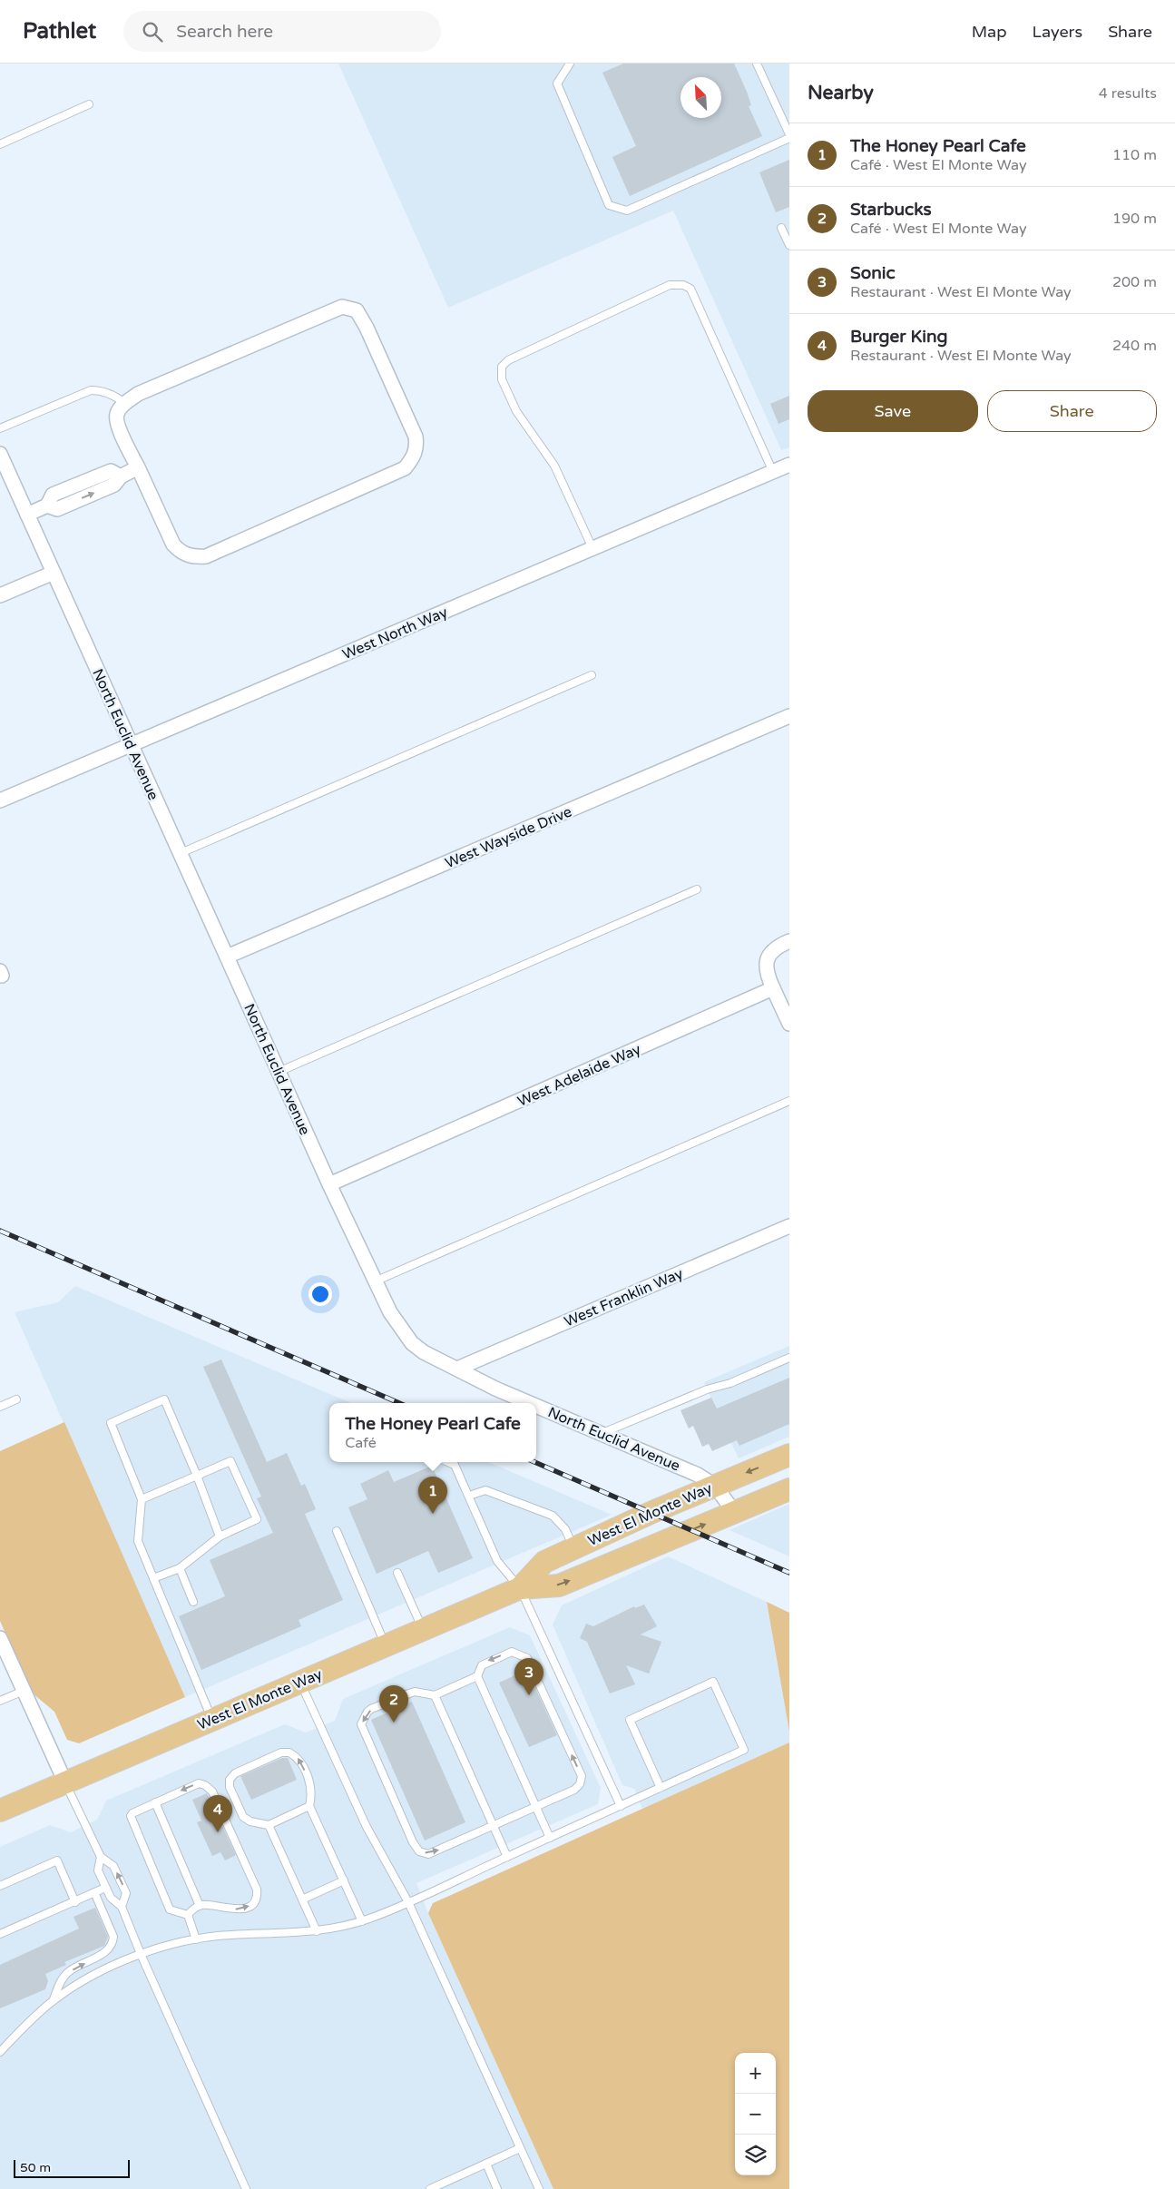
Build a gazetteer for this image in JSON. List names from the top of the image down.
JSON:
{
  "streets": {
    "main road": ["West El Monte Way"],
    "street": [
      "West North Way",
      "North Euclid Avenue",
      "West Wayside Drive",
      "West Adelaide Way",
      "West Franklin Way"
    ]
  },
  "crossings": [
    ["West North Way", "North Euclid Avenue"],
    ["North Euclid Avenue", "West Wayside Drive"],
    ["North Euclid Avenue", "West Adelaide Way"],
    ["North Euclid Avenue", "West Franklin Way"],
    ["North Euclid Avenue", "West El Monte Way"]
  ],
  "scale_bar": "50 m",
  "north": "top left",
  "page": {
    "header": "Pathlet",
    "search": "Search here",
    "nav": ["Map", "Layers", "Share"],
    "heading": ["Nearby", "4 results"],
    "list": [
      {
        "mark": "1",
        "name": "The Honey Pearl Cafe",
        "note": "Café · West El Monte Way",
        "value": "110 m"
      },
      {
        "mark": "2",
        "name": "Starbucks",
        "note": "Café · West El Monte Way",
        "value": "190 m"
      },
      {
        "mark": "3",
        "name": "Sonic",
        "note": "Restaurant · West El Monte Way",
        "value": "200 m"
      },
      {
        "mark": "4",
        "name": "Burger King",
        "note": "Restaurant · West El Monte Way",
        "value": "240 m"
      }
    ],
    "buttons": ["Save", "Share"],
    "popup": ["The Honey Pearl Cafe", "Café"],
    "pins": [
      "1",
      "3",
      "2",
      "4"
    ],
    "map_buttons": ["+", "−"],
    "scale": "50 m"
  }
}
